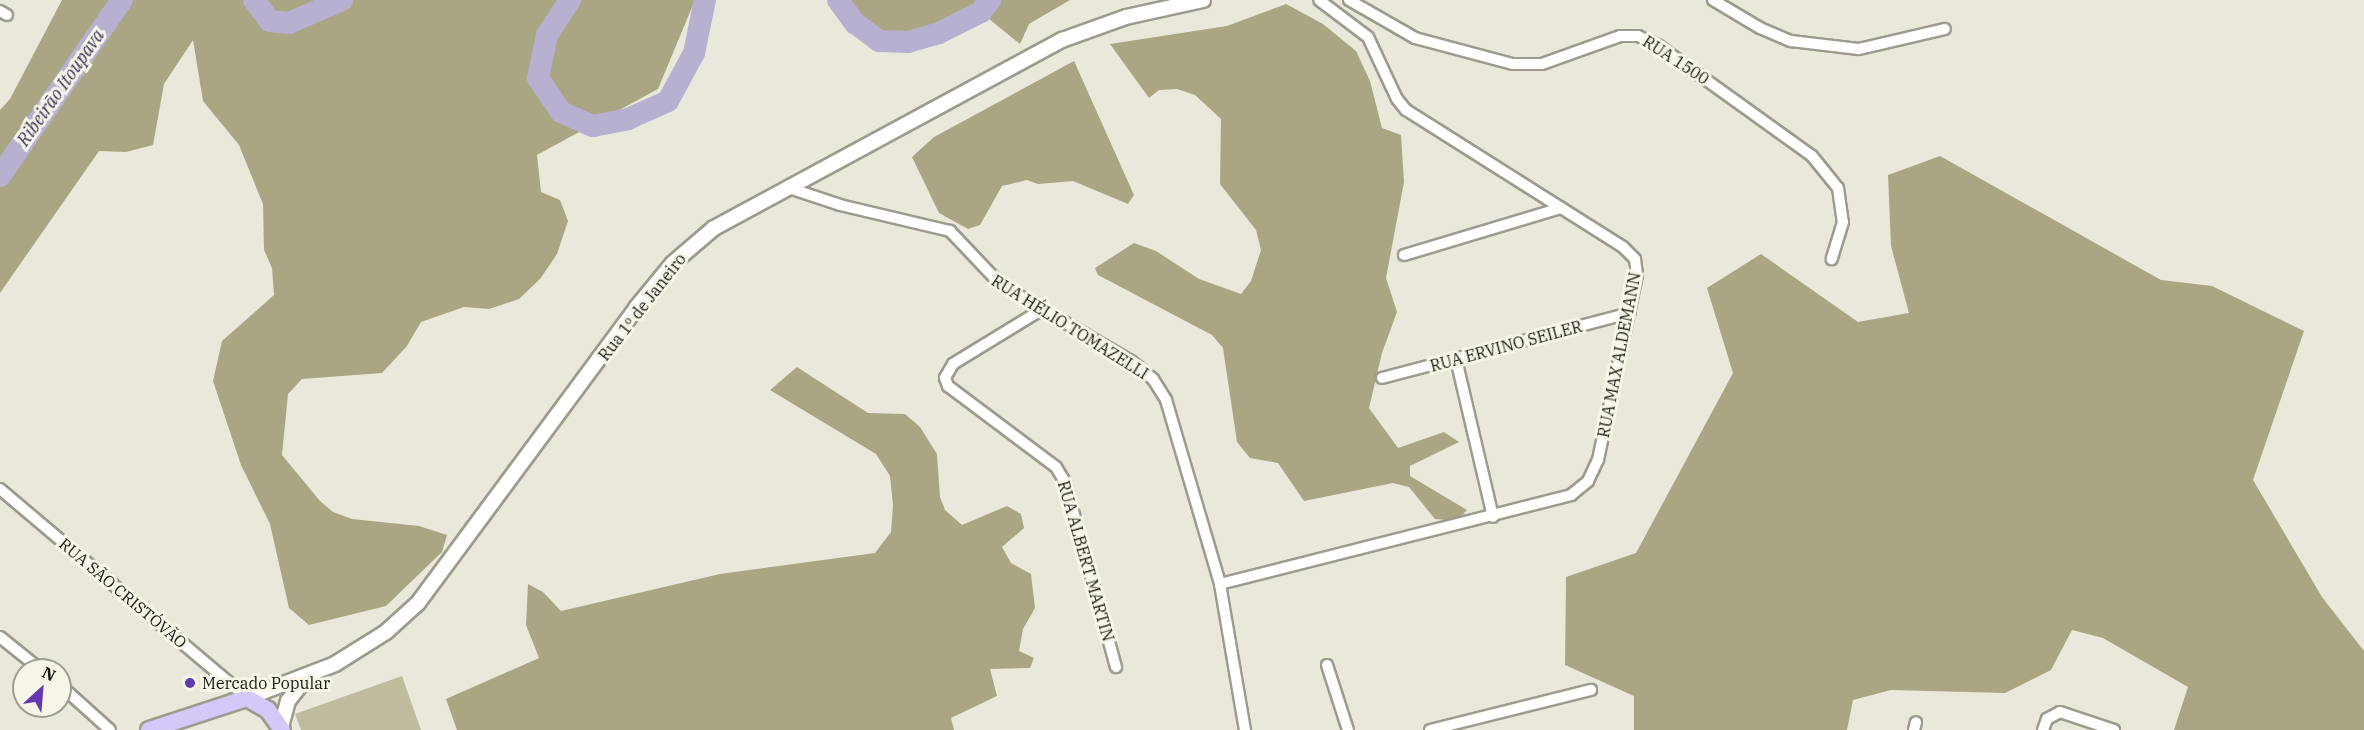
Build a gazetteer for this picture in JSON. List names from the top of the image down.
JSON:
{
  "streets": {
    "main road": ["Rua 1º de Janeiro"],
    "street": [
      "RUA 1500",
      "RUA HÉLIO TOMAZELLI",
      "RUA ERVINO SEILER",
      "RUA MAX ALDEMANN",
      "RUA ALBERT MARTIN",
      "RUA SÃO CRISTÓVÃO"
    ]
  },
  "crossings": [
    ["Rua 1º de Janeiro", "RUA HÉLIO TOMAZELLI"],
    ["Rua 1º de Janeiro", "RUA SÃO CRISTÓVÃO"],
    ["RUA HÉLIO TOMAZELLI", "RUA MAX ALDEMANN"],
    ["RUA HÉLIO TOMAZELLI", "RUA ALBERT MARTIN"],
    ["RUA ERVINO SEILER", "RUA MAX ALDEMANN"]
  ],
  "water": ["Ribeirão Itoupava"],
  "places": ["Mercado Popular"],
  "north": "top right"
}
